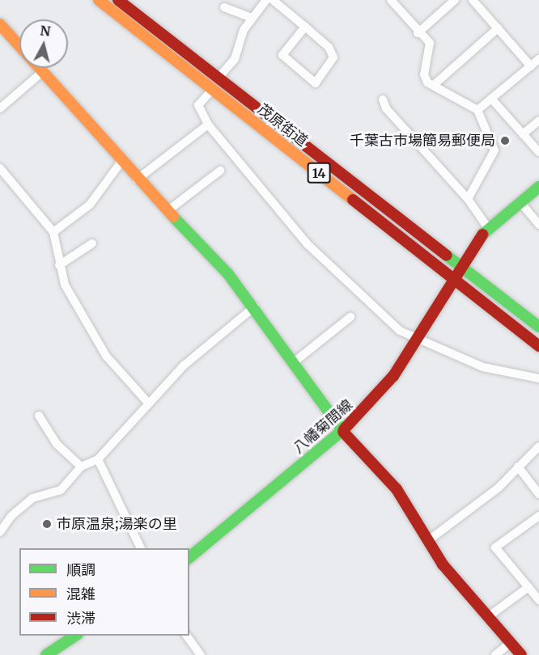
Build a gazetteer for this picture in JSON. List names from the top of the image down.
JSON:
{
  "streets": {
    "main road": ["茂原街道", "14", "八幡菊間線"]
  },
  "crossings": [
    ["茂原街道", "八幡菊間線"]
  ],
  "places": ["千葉古市場簡易郵便局", "市原温泉;湯楽の里"],
  "legend": ["順調", "混雑", "渋滞"],
  "north": "top"
}
